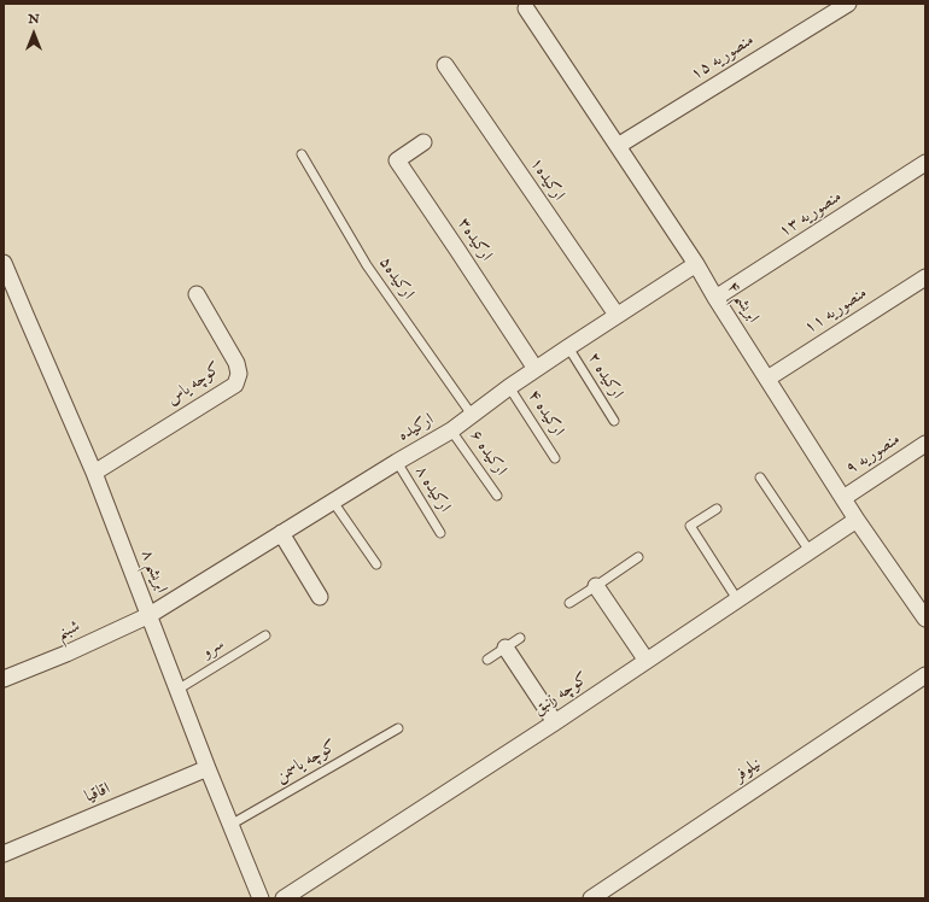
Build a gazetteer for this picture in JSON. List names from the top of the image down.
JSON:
{
  "streets": {
    "street": [
      "منصوریه ۱۵",
      "ارکیده۱",
      "منصوریه ۱۳",
      "ارکیده۳",
      "ابریشم ۴",
      "منصوریه ۱۱",
      "کوچه یاس",
      "ارکیده",
      "منصوریه ۹",
      "ابریشم ۸",
      "شبنم",
      "کوچه زنبق",
      "نيلوفر",
      "اقاقیا"
    ],
    "lane": [
      "ارکیده۵",
      "ارکیده ۲",
      "ارکیده ۴",
      "ارکیده ۶",
      "ارکیده ۸",
      "سرو",
      "کوچه یاسمن"
    ]
  },
  "crossings": [
    ["منصوریه ۱۵", "ابریشم ۴"],
    ["ارکیده۱", "ارکیده"],
    ["منصوریه ۱۳", "ابریشم ۴"],
    ["ارکیده۳", "ارکیده"],
    ["ارکیده۵", "ارکیده"],
    ["ابریشم ۴", "منصوریه ۱۱"],
    ["ابریشم ۴", "ارکیده"],
    ["ابریشم ۴", "منصوریه ۹"],
    ["ابریشم ۴", "کوچه زنبق"],
    ["ارکیده ۲", "ارکیده"],
    ["کوچه یاس", "ابریشم ۸"],
    ["ارکیده ۴", "ارکیده"],
    ["ارکیده", "ارکیده ۶"],
    ["ارکیده", "ارکیده ۸"],
    ["ارکیده", "ابریشم ۸"],
    ["ارکیده", "شبنم"],
    ["ابریشم ۸", "شبنم"],
    ["ابریشم ۸", "سرو"],
    ["ابریشم ۸", "کوچه یاسمن"],
    ["ابریشم ۸", "اقاقیا"]
  ],
  "north": "top"
}
